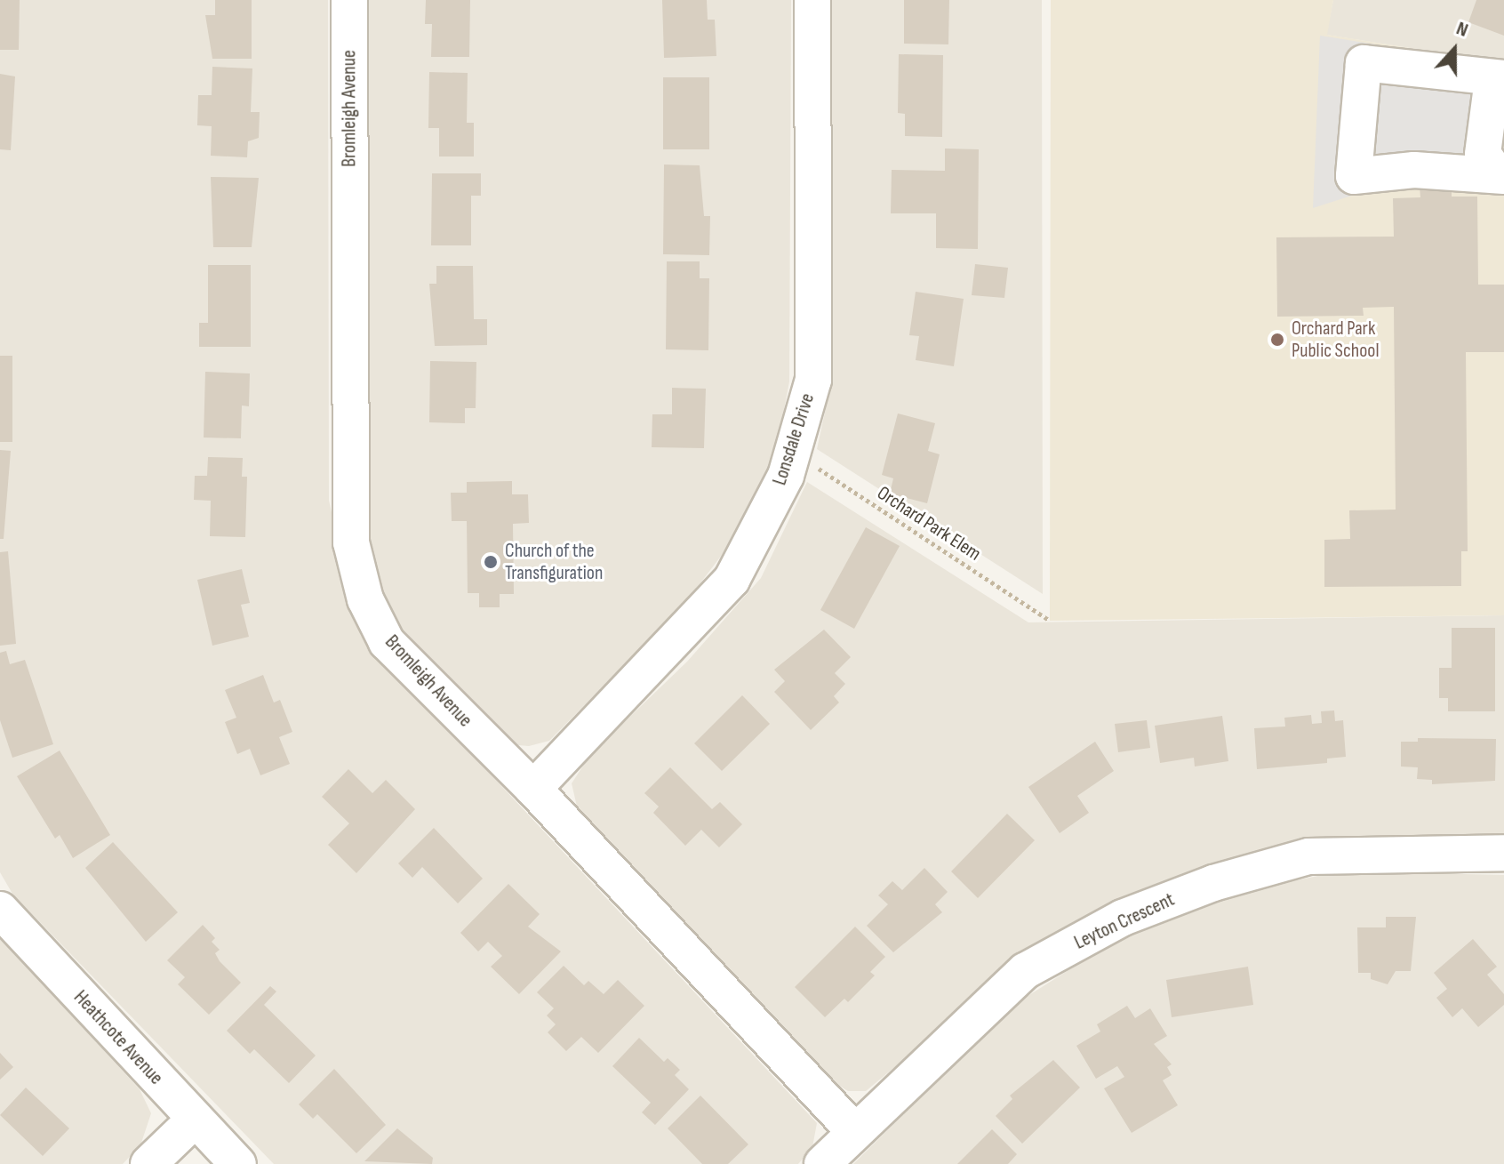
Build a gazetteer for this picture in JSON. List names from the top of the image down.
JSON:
{
  "streets": {
    "street": [
      "Bromleigh Avenue",
      "Lonsdale Drive",
      "Leyton Crescent",
      "Heathcote Avenue"
    ],
    "path": ["Orchard Park Elem"]
  },
  "crossings": [
    ["Bromleigh Avenue", "Lonsdale Drive"],
    ["Bromleigh Avenue", "Leyton Crescent"],
    ["Lonsdale Drive", "Orchard Park Elem"]
  ],
  "places": ["Orchard Park Public School", "Church of the Transfiguration"],
  "north": "top"
}
